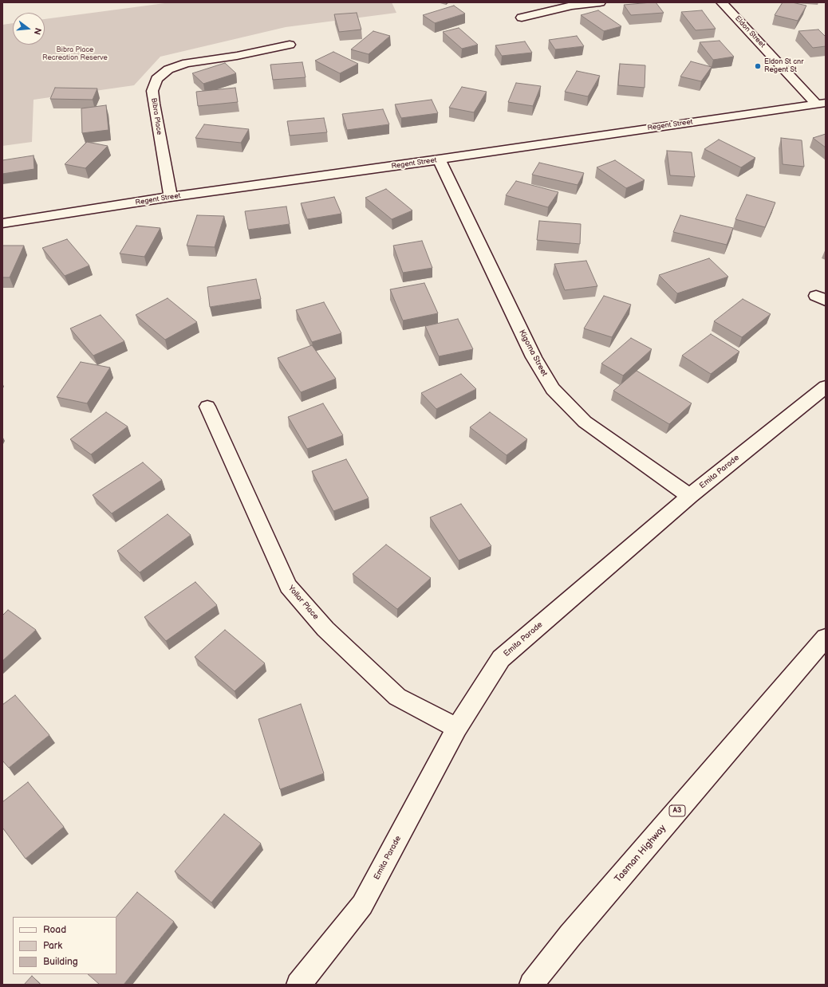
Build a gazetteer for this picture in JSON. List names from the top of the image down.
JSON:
{
  "streets": {
    "main road": [
      "Eldon Street",
      "Bibra Place",
      "Regent Street",
      "Kigoma Street",
      "Emita Parade",
      "Yollar Place",
      "A3",
      "Tasman Highway"
    ]
  },
  "crossings": [
    ["Eldon Street", "Regent Street"],
    ["Bibra Place", "Regent Street"],
    ["Regent Street", "Kigoma Street"],
    ["Kigoma Street", "Emita Parade"],
    ["Emita Parade", "Yollar Place"]
  ],
  "parks": ["Bibra Place Recreation Reserve"],
  "places": ["Eldon St cnr Regent St"],
  "legend": ["Road", "Park", "Building"],
  "north": "right"
}
